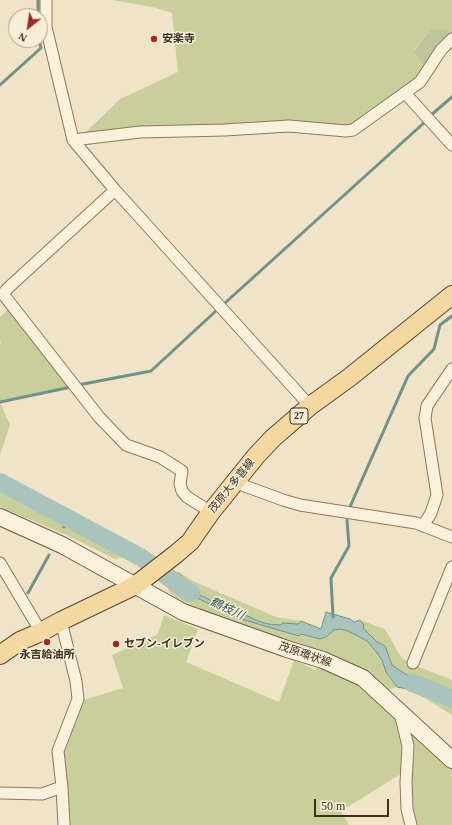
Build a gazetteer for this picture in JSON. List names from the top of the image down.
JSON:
{
  "streets": {
    "main road": ["27", "茂原大多喜線", "茂原環状線"]
  },
  "crossings": [
    ["茂原大多喜線", "茂原環状線"]
  ],
  "water": ["鶴枝川"],
  "places": ["安楽寺", "永吉給油所", "セブン-イレブン"],
  "scale_bar": "50 m",
  "north": "bottom left"
}
